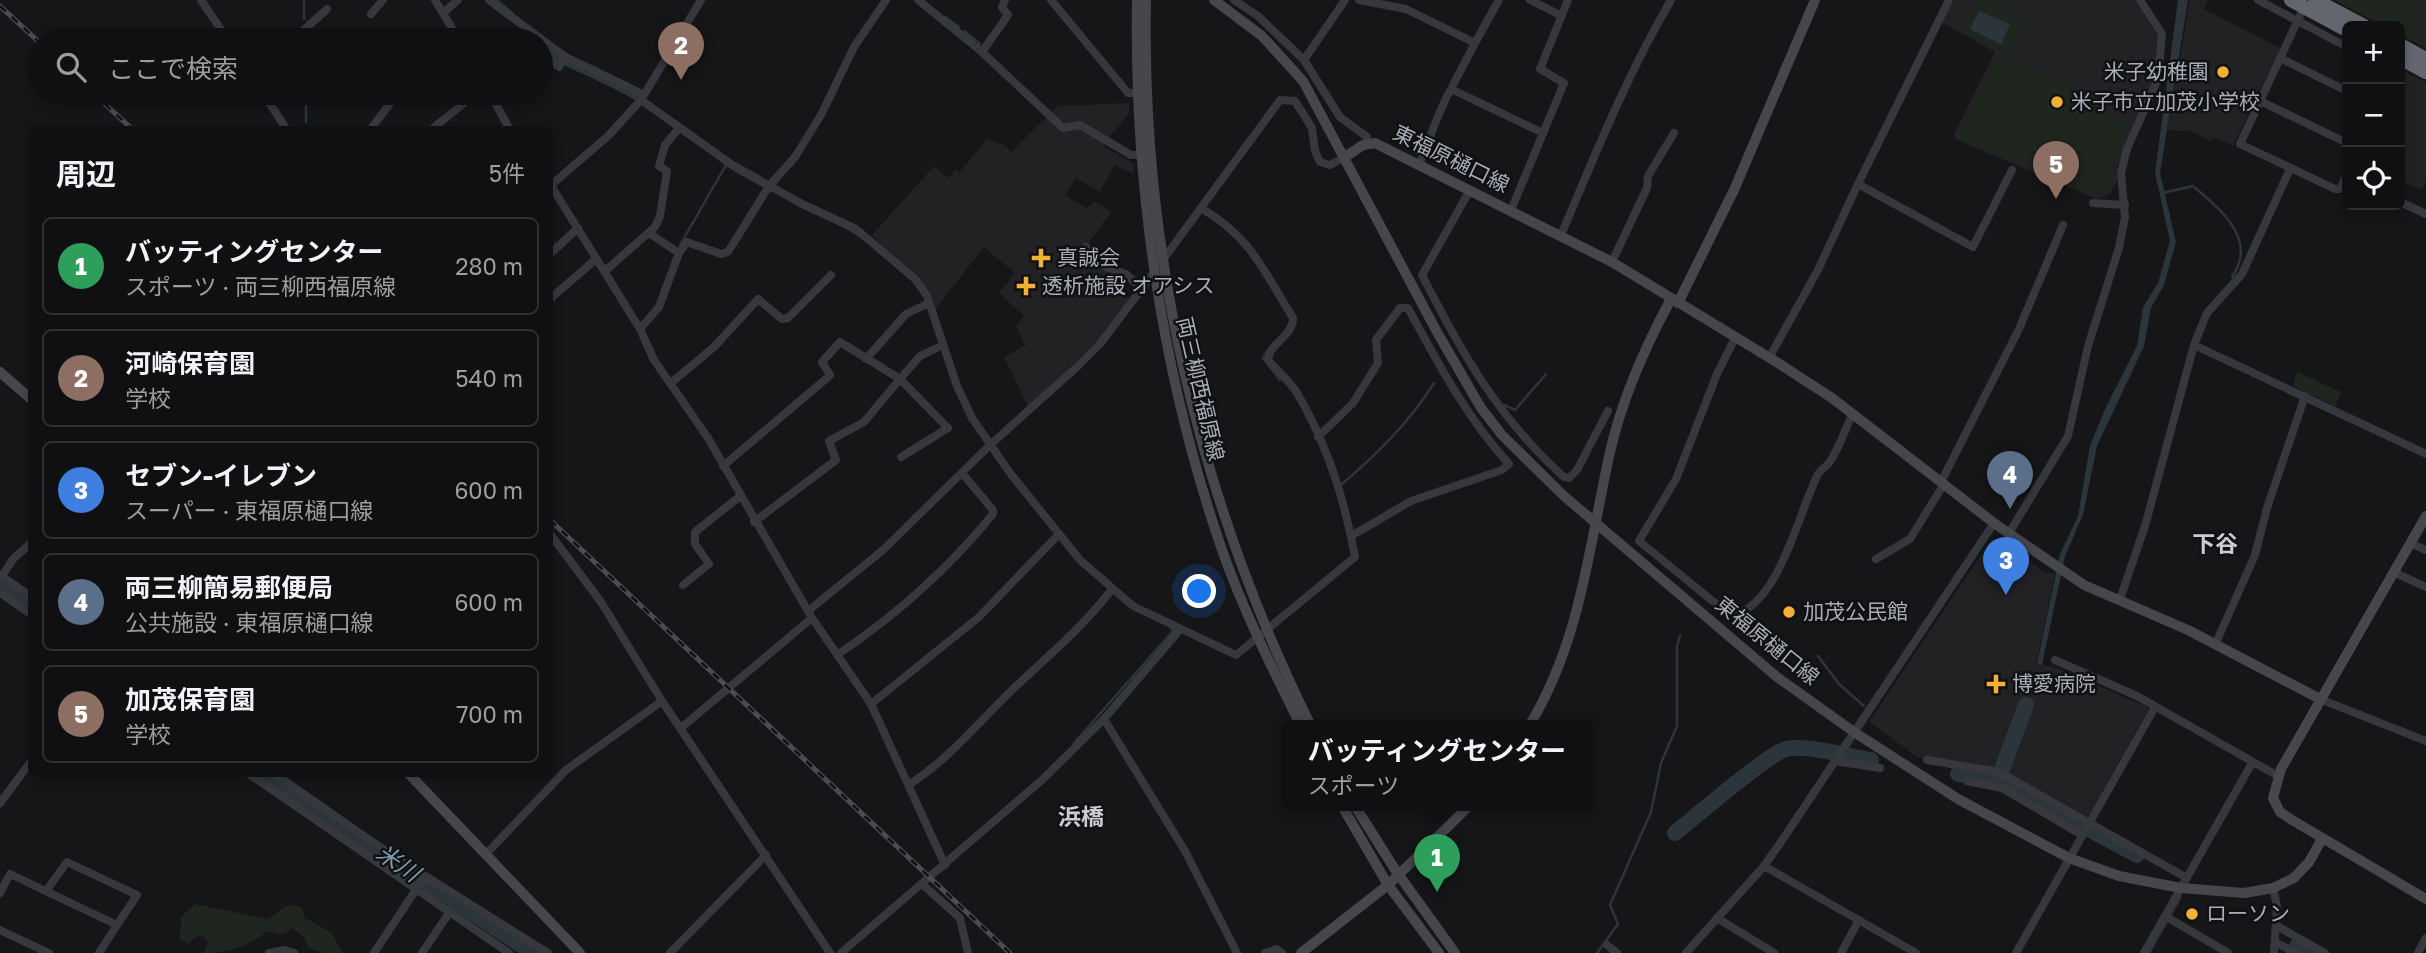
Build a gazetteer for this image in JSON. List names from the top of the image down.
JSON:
{
  "streets": {
    "main road": ["東福原樋口線", "両三柳西福原線"]
  },
  "districts": ["下谷", "浜橋"],
  "water": ["米川"],
  "places": {
    "other": [
      "米子幼稚園",
      "米子市立加茂小学校",
      "加茂公民館",
      "ローソン"
    ],
    "health": ["真誠会", "透析施設 オアシス", "博愛病院"]
  },
  "page": {
    "map_buttons": ["+", "−"],
    "pins": [
      "2",
      "5",
      "4",
      "3",
      "1"
    ],
    "search": "ここで検索",
    "heading": ["周辺", "5件"],
    "list": [
      {
        "mark": "1",
        "name": "バッティングセンター",
        "note": "スポーツ · 両三柳西福原線",
        "value": "280 m"
      },
      {
        "mark": "2",
        "name": "河崎保育園",
        "note": "学校",
        "value": "540 m"
      },
      {
        "mark": "3",
        "name": "セブン-イレブン",
        "note": "スーパー · 東福原樋口線",
        "value": "600 m"
      },
      {
        "mark": "4",
        "name": "両三柳簡易郵便局",
        "note": "公共施設 · 東福原樋口線",
        "value": "600 m"
      },
      {
        "mark": "5",
        "name": "加茂保育園",
        "note": "学校",
        "value": "700 m"
      }
    ],
    "popup": ["バッティングセンター", "スポーツ"]
  }
}
